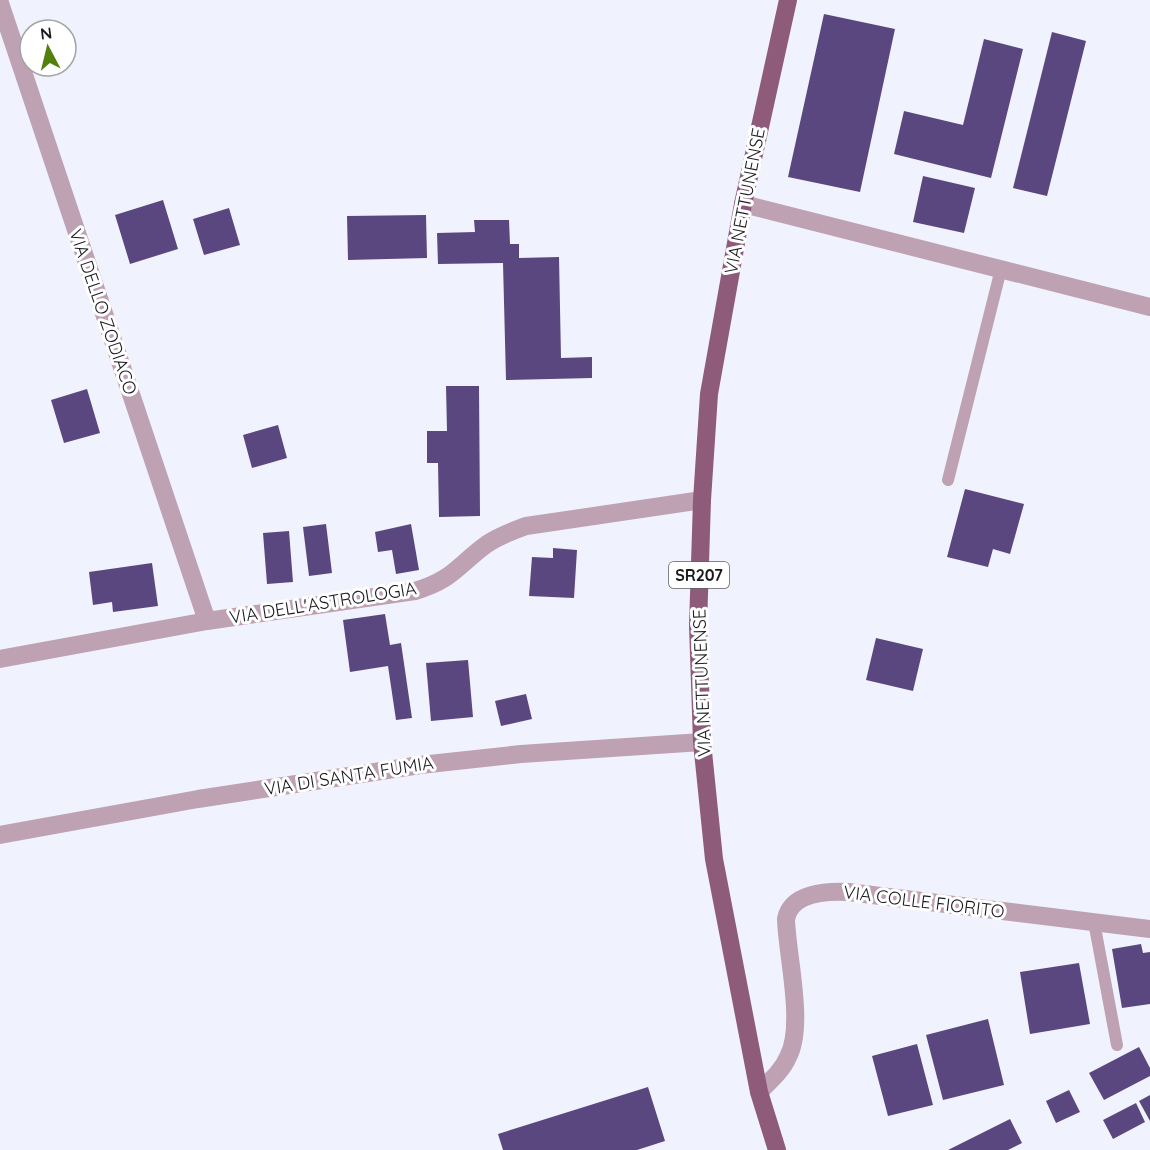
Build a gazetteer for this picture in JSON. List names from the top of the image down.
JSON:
{
  "streets": {
    "main road": ["VIA NETTUNENSE", "SR207"],
    "street": [
      "VIA DELLO ZODIACO",
      "VIA DELL'ASTROLOGIA",
      "VIA DI SANTA FUMIA",
      "VIA COLLE FIORITO"
    ]
  },
  "crossings": [
    ["VIA NETTUNENSE", "VIA DELL'ASTROLOGIA"],
    ["VIA NETTUNENSE", "VIA DI SANTA FUMIA"],
    ["VIA NETTUNENSE", "VIA COLLE FIORITO"],
    ["VIA DELLO ZODIACO", "VIA DELL'ASTROLOGIA"]
  ],
  "north": "top"
}
